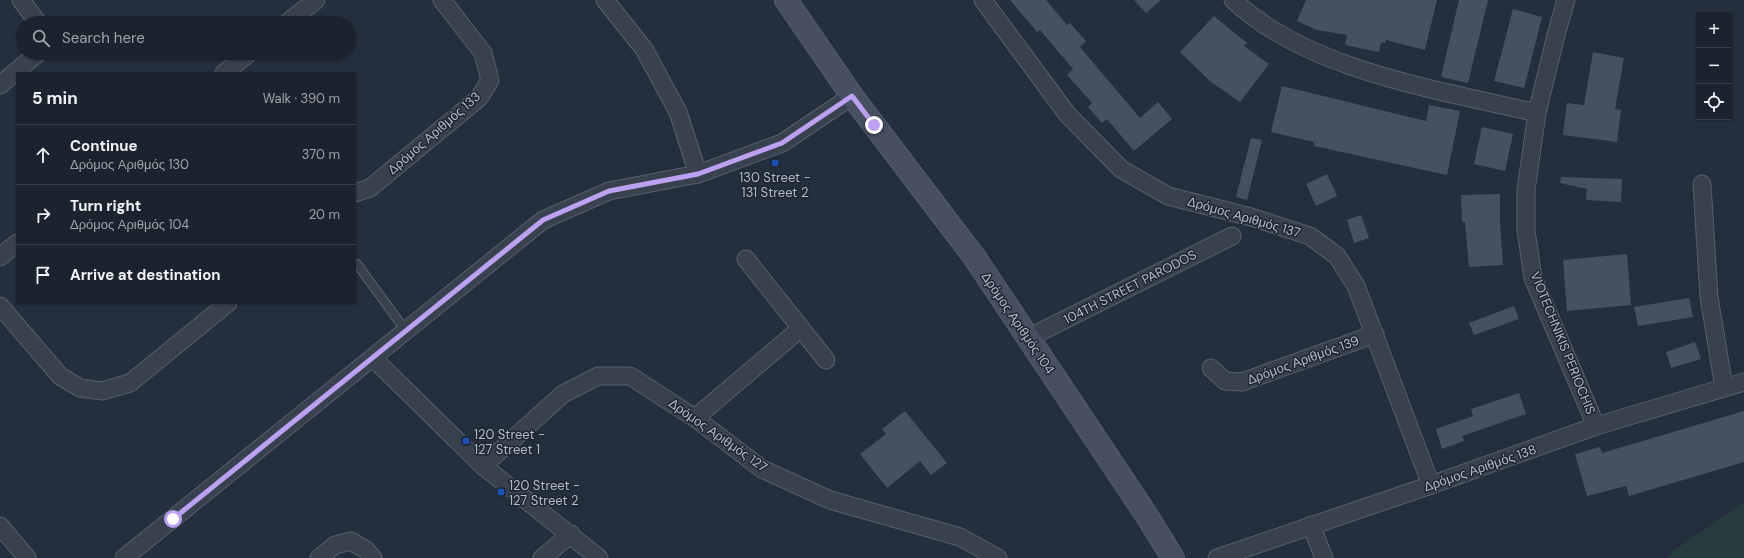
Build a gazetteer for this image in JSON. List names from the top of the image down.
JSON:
{
  "streets": {
    "street": [
      "Δρόμος Αριθμός 133",
      "Δρόμος Αριθμός 137",
      "104TH STREET PARODOS",
      "Δρόμος Αριθμός 104",
      "VIOTECHNIKIS PERIOCHIS",
      "Δρόμος Αριθμός 139",
      "Δρόμος Αριθμός 127",
      "Δρόμος Αριθμός 138"
    ]
  },
  "crossings": [
    ["Δρόμος Αριθμός 137", "Δρόμος Αριθμός 139"],
    ["Δρόμος Αριθμός 137", "Δρόμος Αριθμός 138"],
    ["104TH STREET PARODOS", "Δρόμος Αριθμός 104"],
    ["VIOTECHNIKIS PERIOCHIS", "Δρόμος Αριθμός 138"]
  ],
  "places": {
    "transit": ["130 Street - 131 Street 2", "120 Street - 127 Street 1", "120 Street - 127 Street 2"]
  },
  "page": {
    "map_buttons": ["+", "−"],
    "search": "Search here",
    "heading": ["5 min", "Walk · 390 m"],
    "list": [
      ["Continue", "Δρόμος Αριθμός 130", "370 m"],
      ["Turn right", "Δρόμος Αριθμός 104", "20 m"],
      "Arrive at destination"
    ]
  }
}
